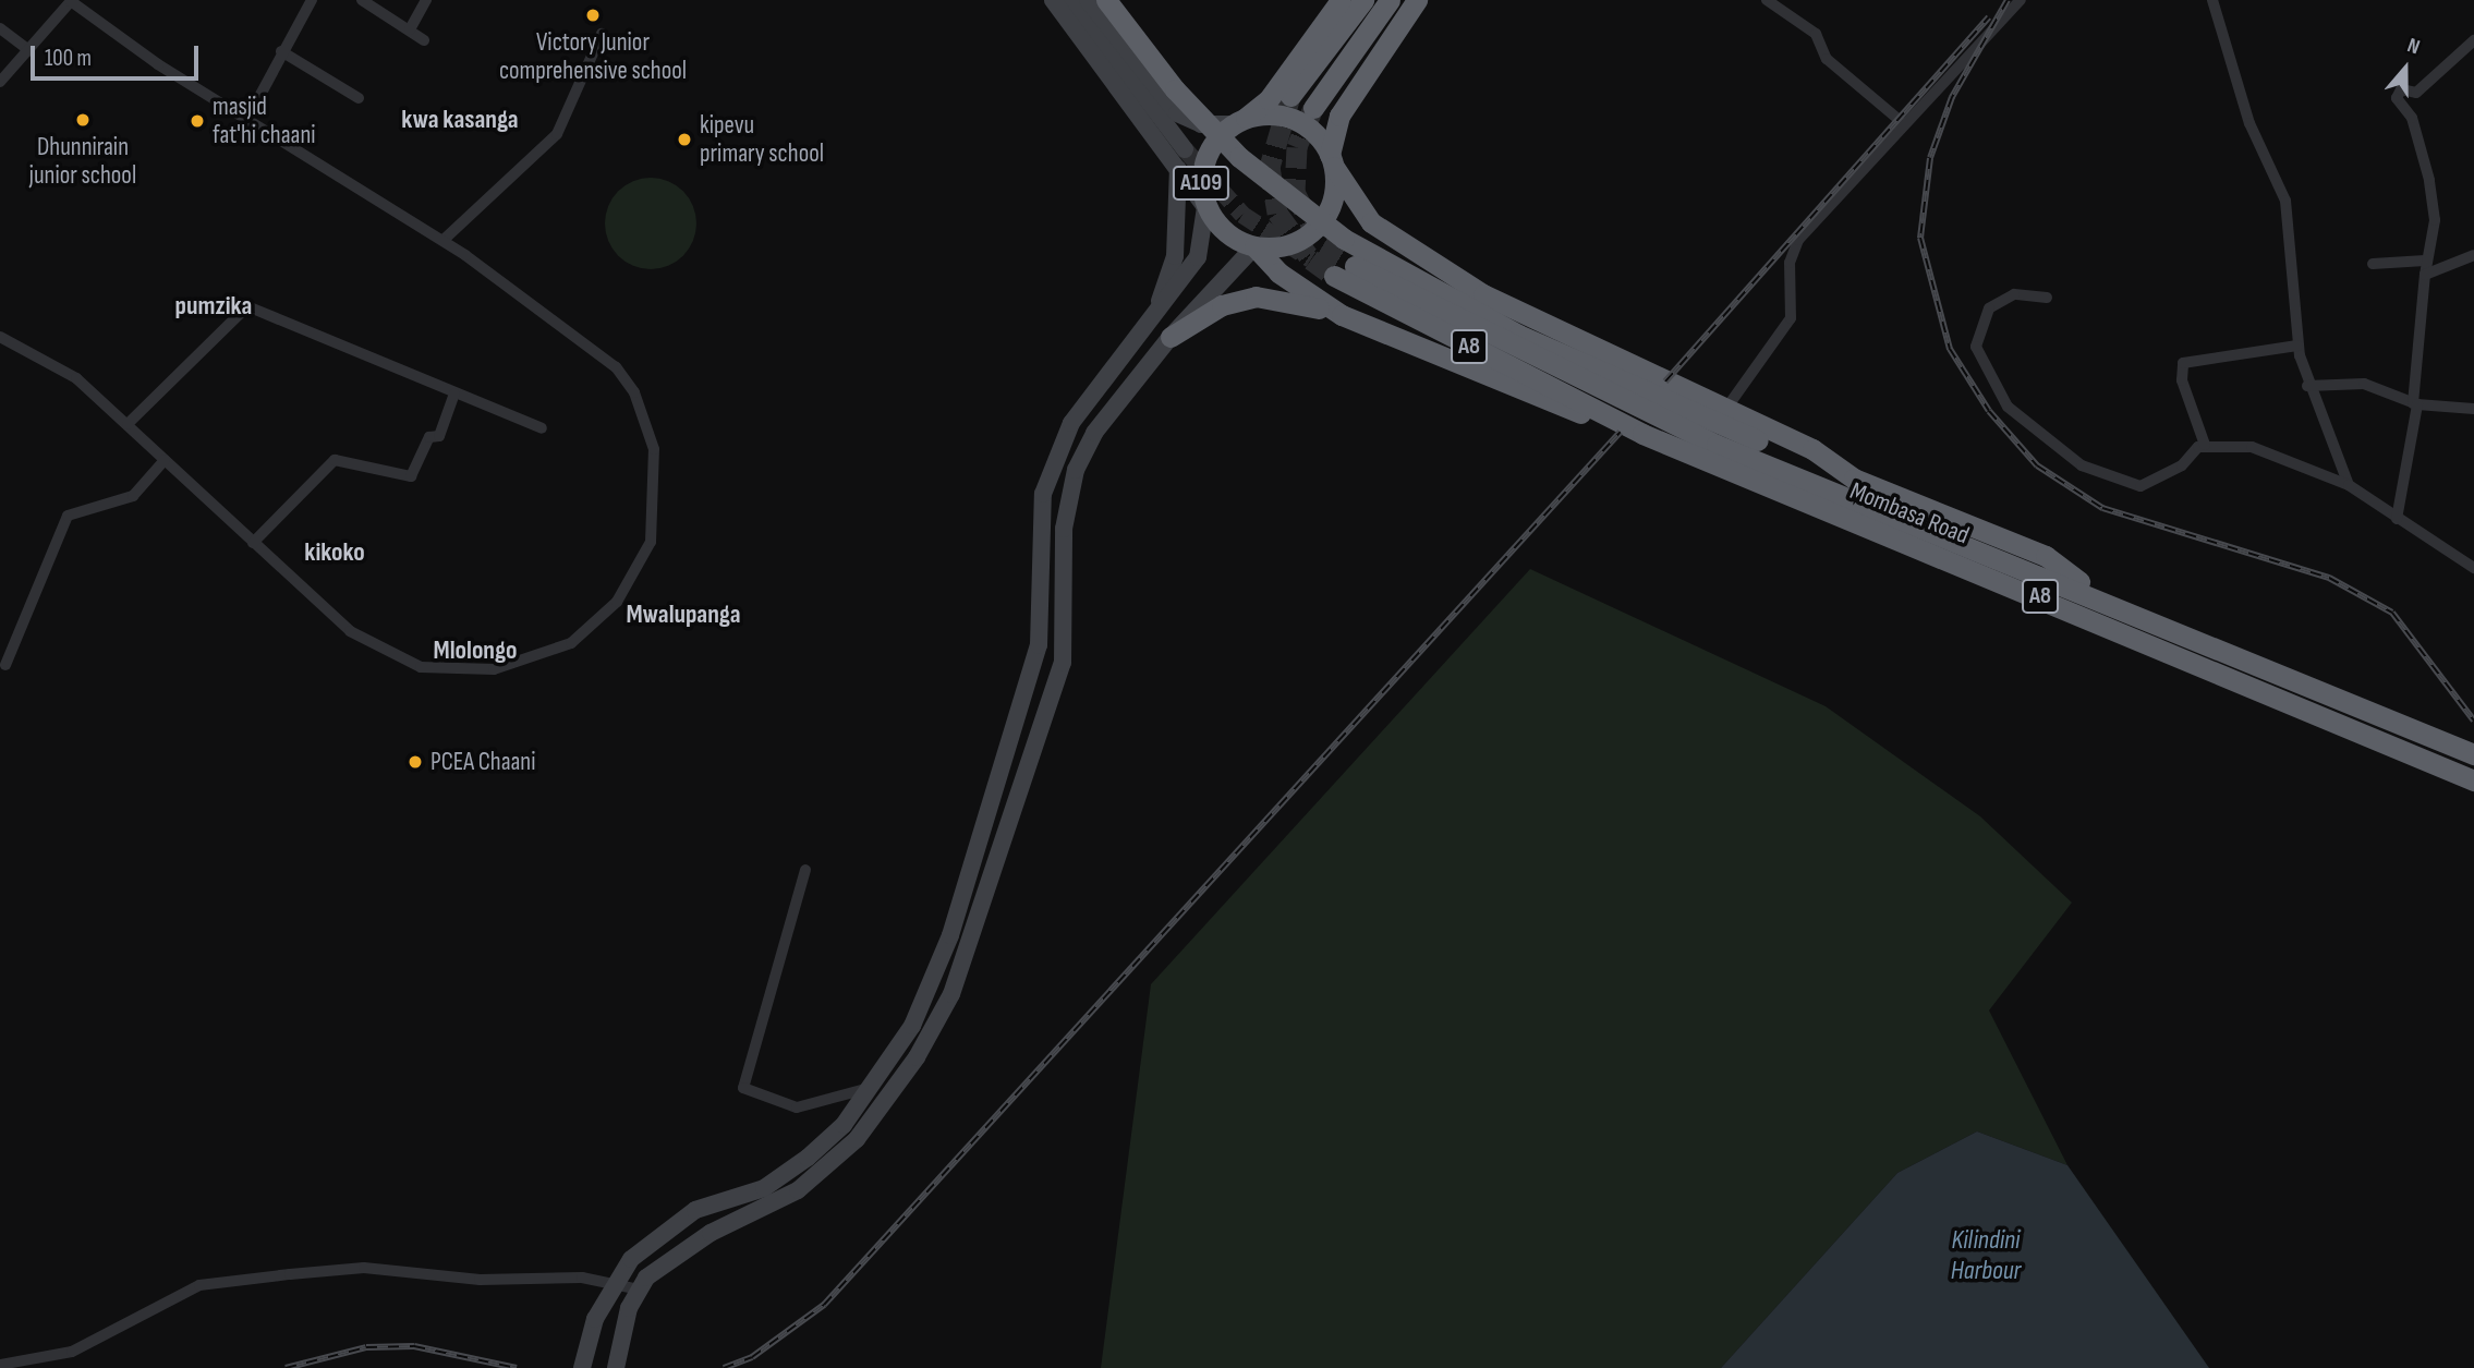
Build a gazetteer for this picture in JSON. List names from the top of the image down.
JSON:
{
  "streets": {
    "highway": ["A109", "A8", "Mombasa Road"]
  },
  "districts": [
    "kwa kasanga",
    "pumzika",
    "kikoko",
    "Mwalupanga",
    "Mlolongo"
  ],
  "water": ["Kilindini Harbour"],
  "places": [
    "Victory Junior comprehensive school",
    "Dhunnirain junior school",
    "masjid fat'hi chaani",
    "kipevu primary school",
    "PCEA Chaani"
  ],
  "scale_bar": "100 m",
  "north": "top"
}
